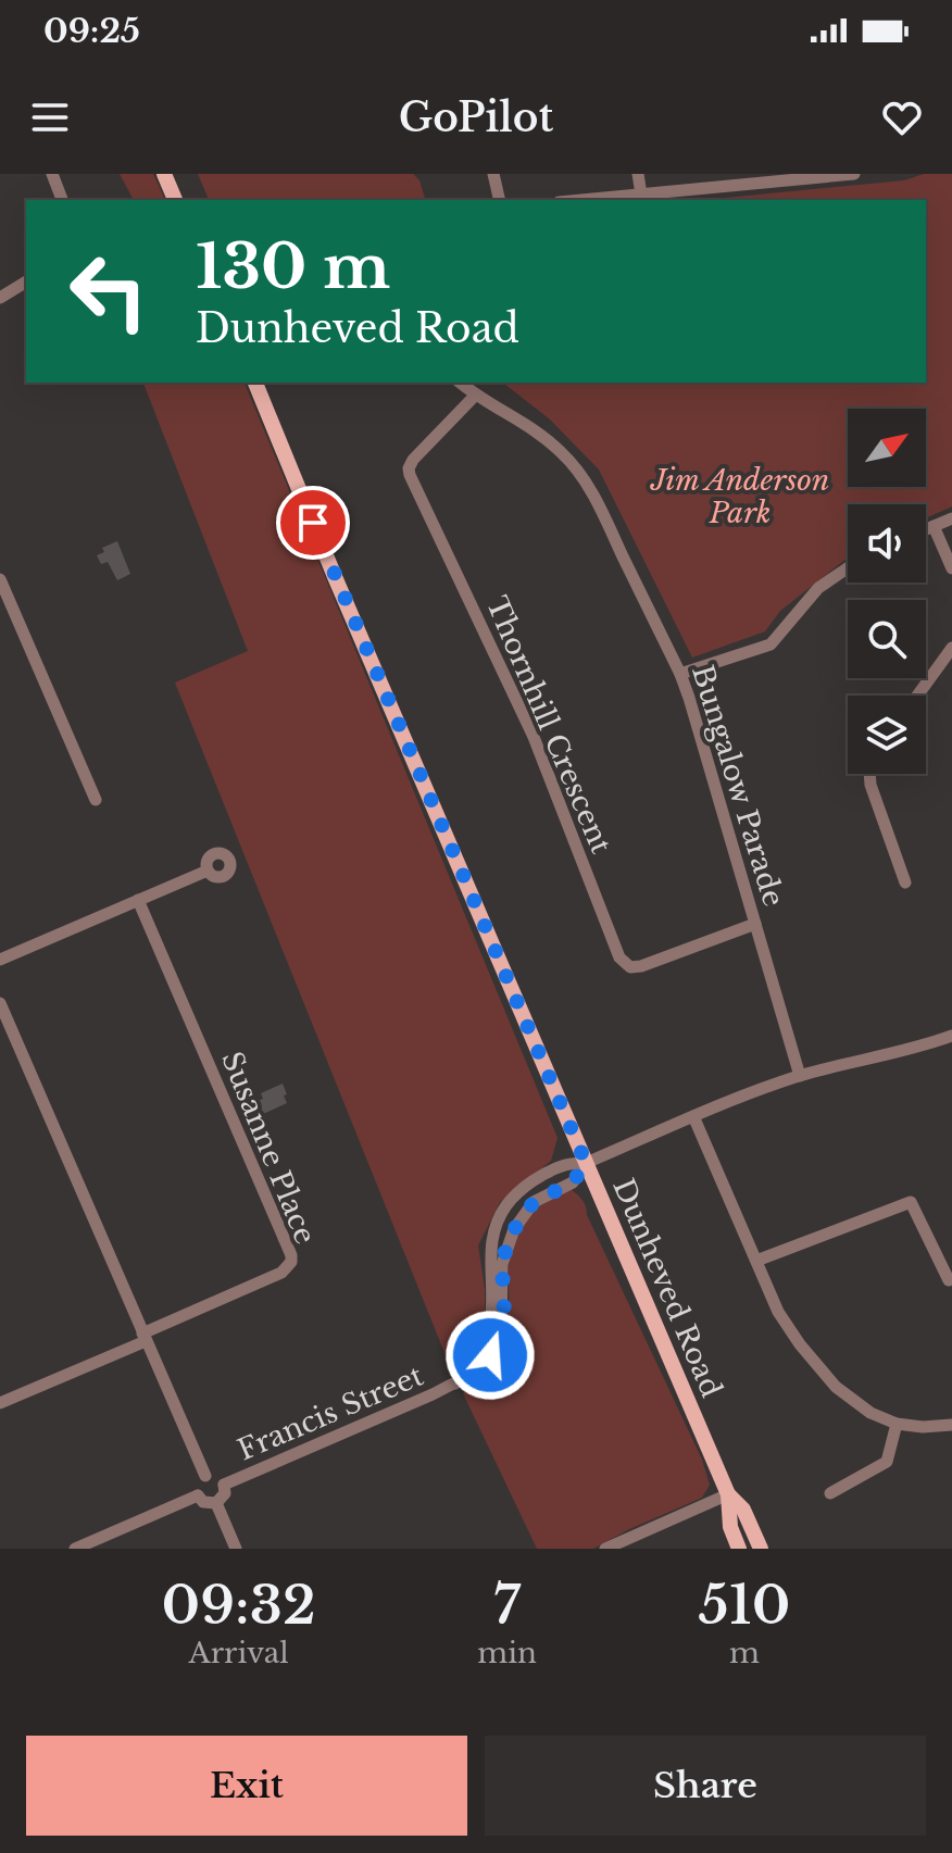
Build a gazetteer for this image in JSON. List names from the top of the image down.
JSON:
{
  "streets": {
    "main road": ["Dunheved Road"],
    "street": [
      "Thornhill Crescent",
      "Bungalow Parade",
      "Susanne Place",
      "Francis Street"
    ]
  },
  "crossings": [
    ["Thornhill Crescent", "Bungalow Parade"],
    ["Bungalow Parade", "Francis Street"],
    ["Dunheved Road", "Francis Street"]
  ],
  "parks": ["Jim Anderson Park"],
  "north": "top right",
  "page": {
    "status": "09:25",
    "header": "GoPilot",
    "turn": ["130 m", "Dunheved Road"],
    "eta": [
      "09:32",
      "Arrival",
      "7",
      "min",
      "510",
      "m"
    ],
    "buttons": ["Exit", "Share"]
  }
}
